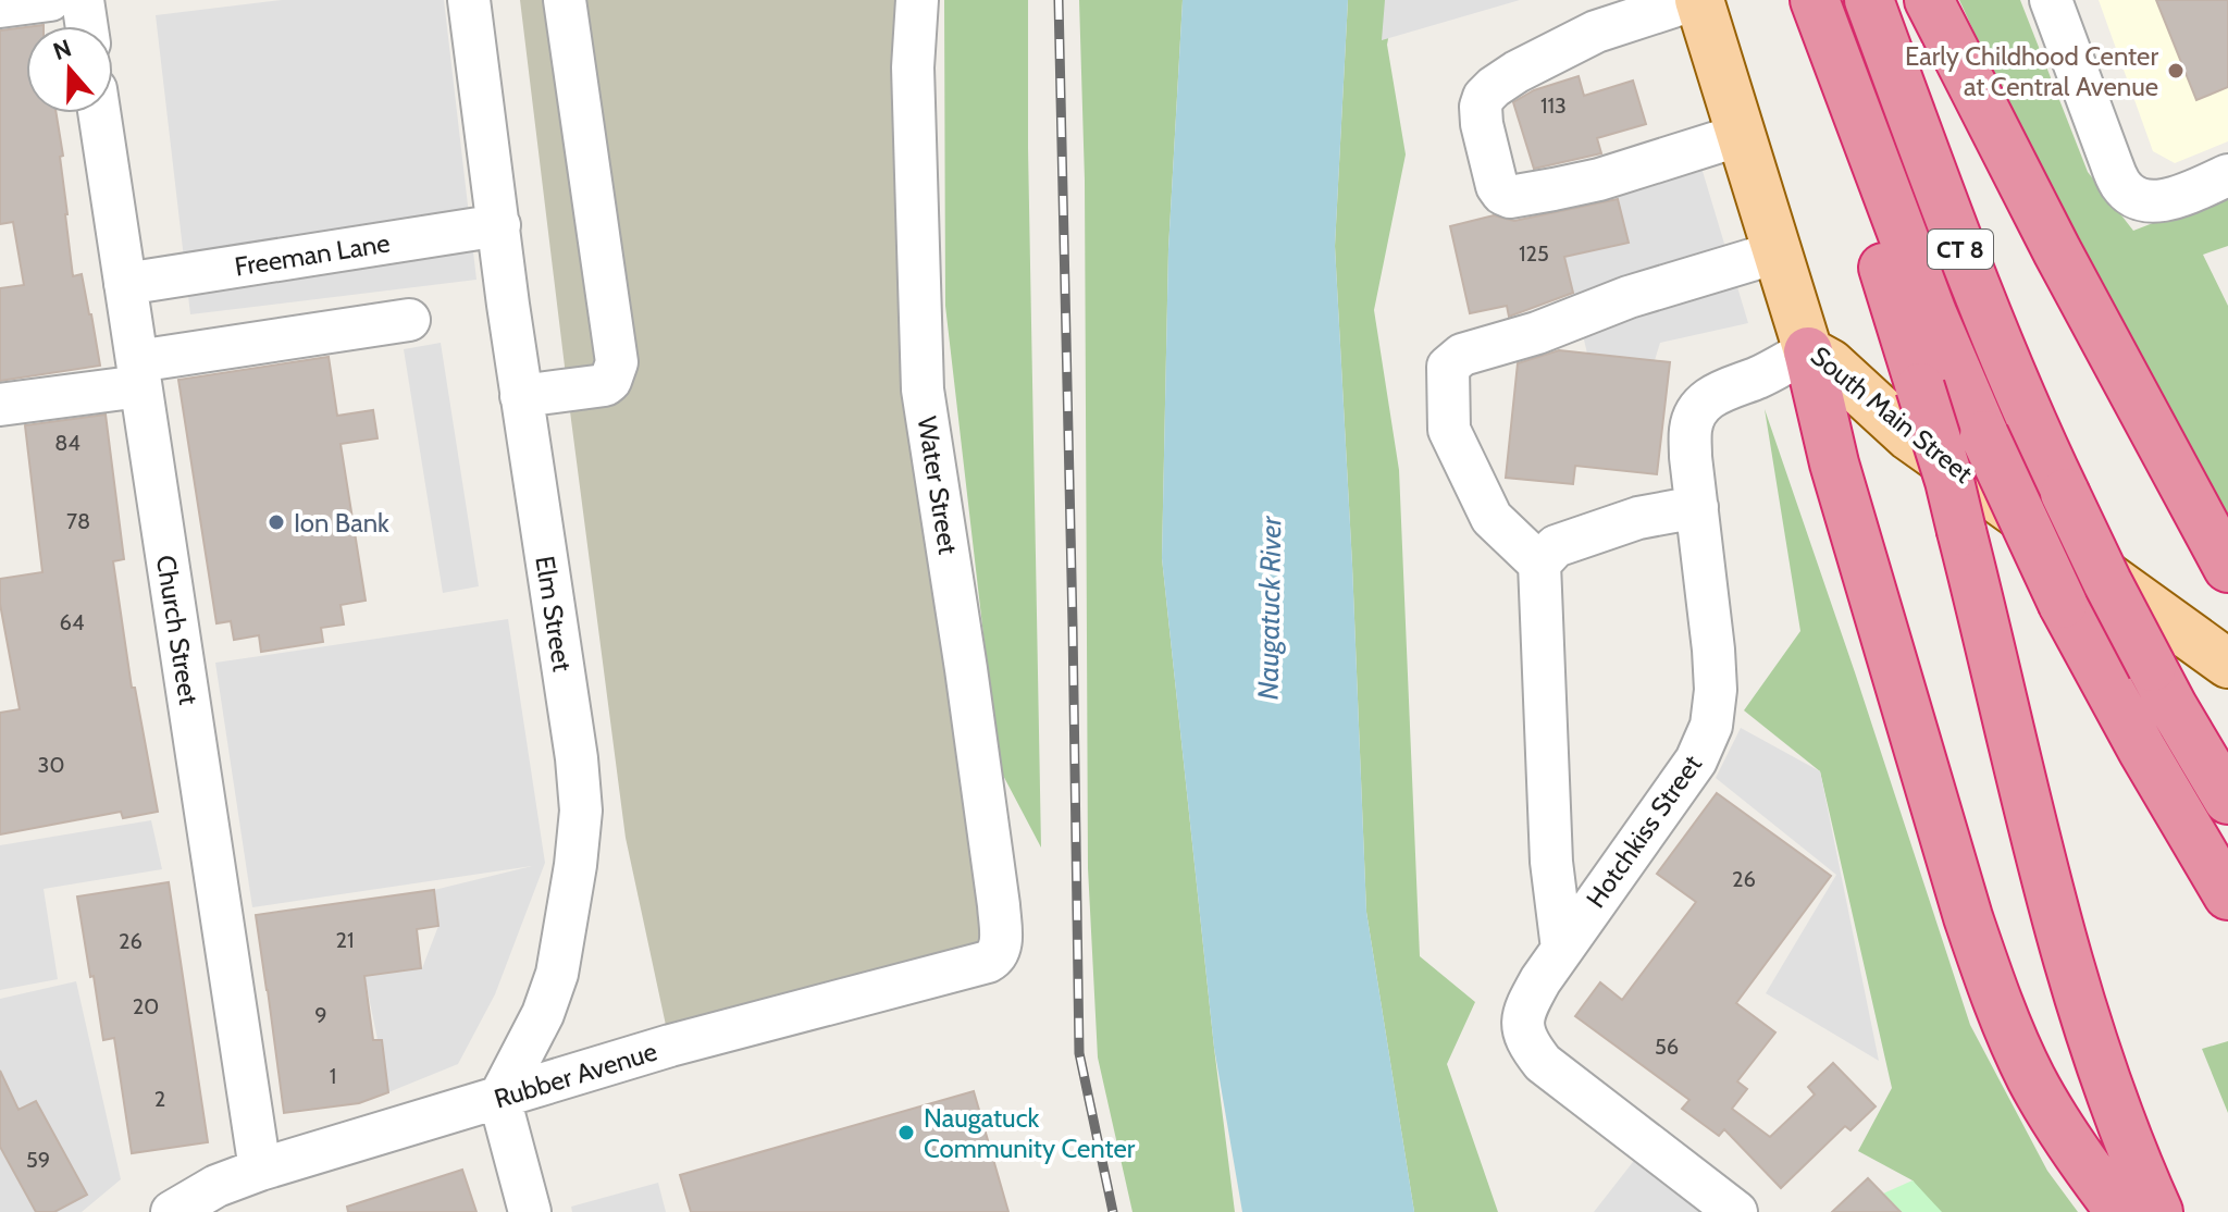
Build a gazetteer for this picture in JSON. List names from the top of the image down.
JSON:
{
  "streets": {
    "highway": ["CT 8"],
    "main road": ["South Main Street"],
    "street": [
      "Freeman Lane",
      "Water Street",
      "Elm Street",
      "Church Street",
      "Hotchkiss Street",
      "Rubber Avenue"
    ]
  },
  "crossings": [
    ["Freeman Lane", "Elm Street"],
    ["Freeman Lane", "Church Street"],
    ["South Main Street", "Hotchkiss Street"],
    ["Water Street", "Rubber Avenue"],
    ["Elm Street", "Rubber Avenue"],
    ["Church Street", "Rubber Avenue"]
  ],
  "water": ["Naugatuck River"],
  "places": ["Early Childhood Center at Central Avenue", "Ion Bank", "Naugatuck Community Center"],
  "house_numbers": [
    "113",
    "125",
    "84",
    "78",
    "64",
    "30",
    "26",
    "21",
    "26",
    "20",
    "9",
    "56",
    "1",
    "2",
    "59"
  ],
  "north": "top"
}
